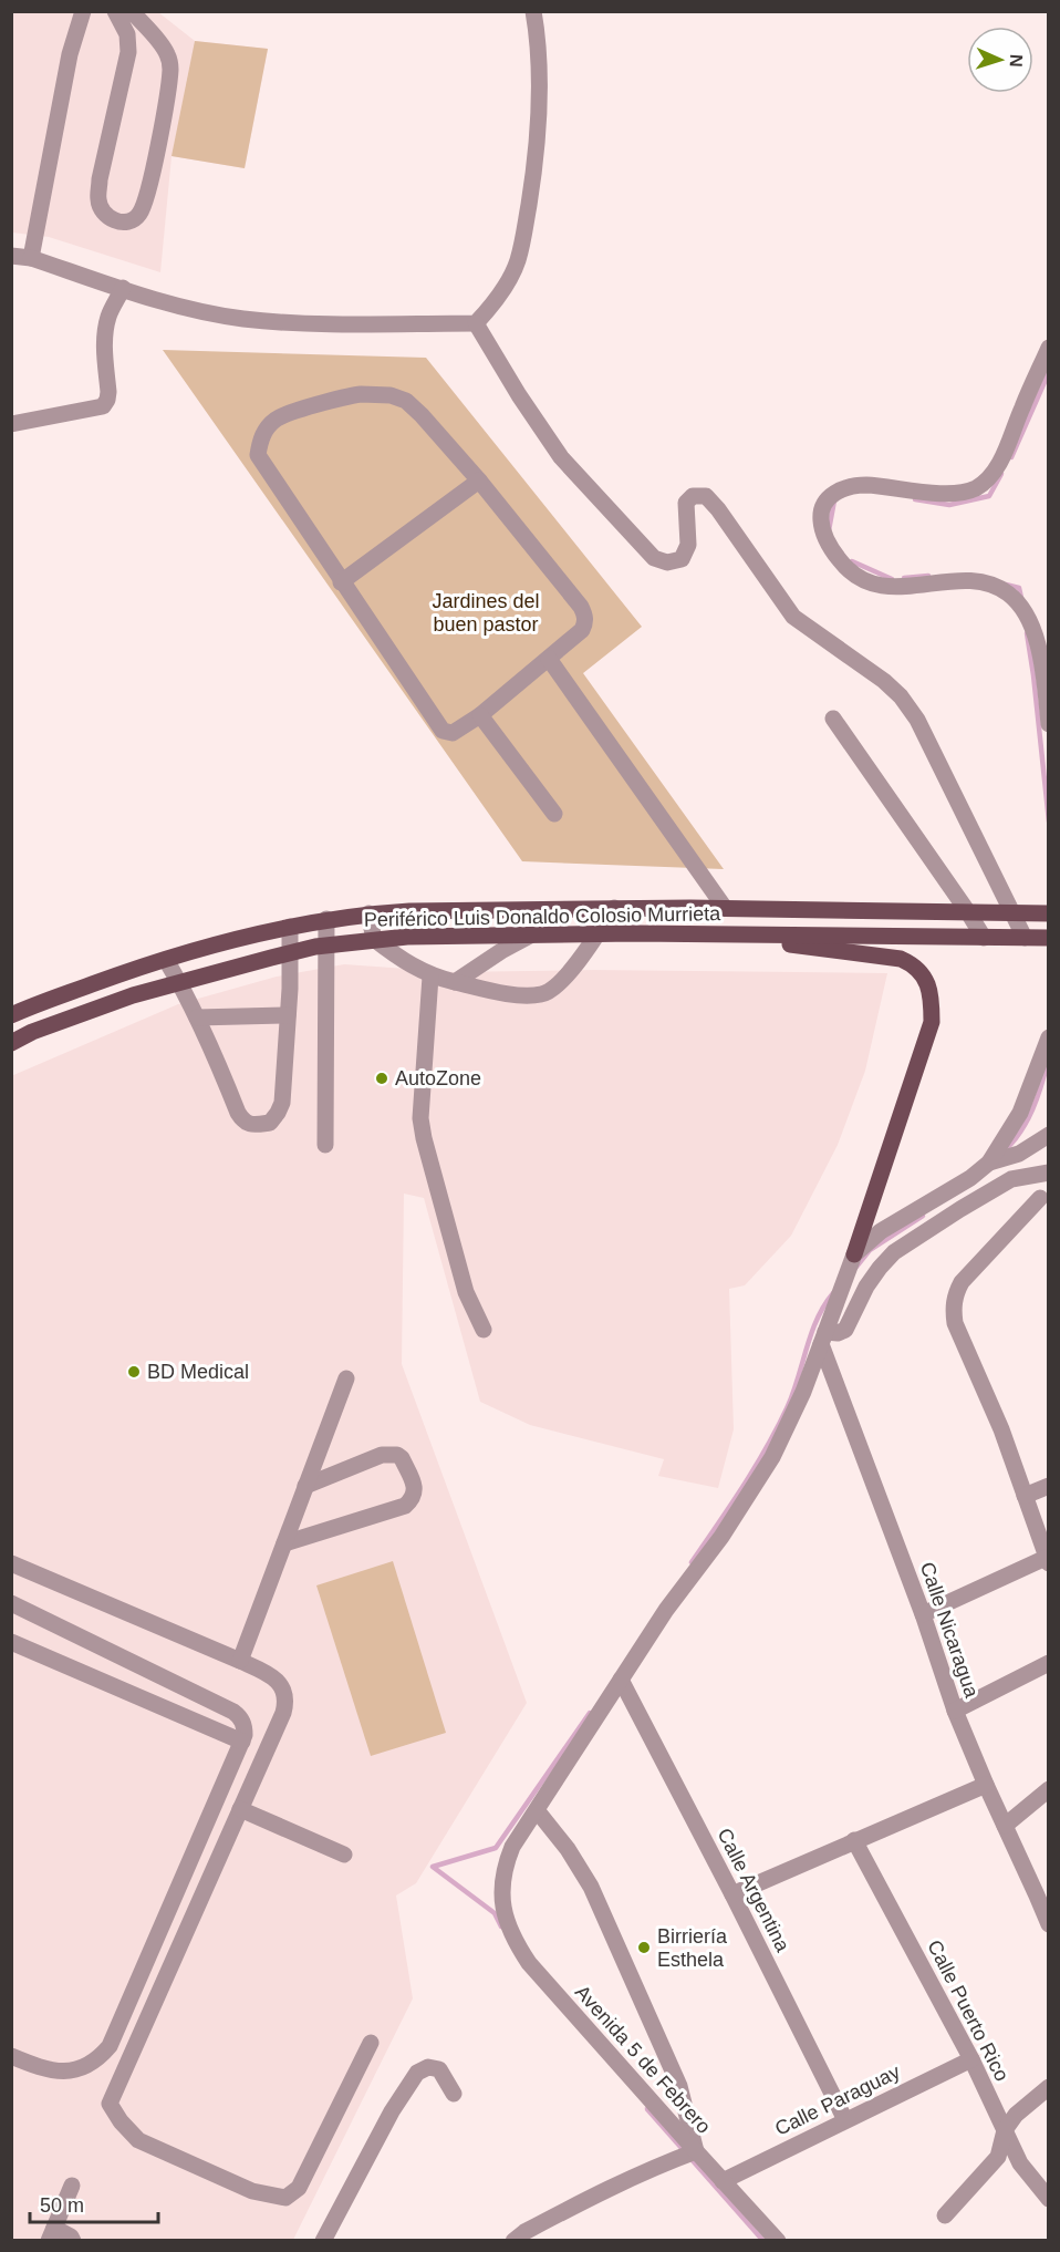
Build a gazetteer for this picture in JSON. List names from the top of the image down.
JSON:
{
  "streets": {
    "main road": ["Periférico Luis Donaldo Colosio Murrieta"],
    "street": [
      "Calle Nicaragua",
      "Calle Argentina",
      "Calle Puerto Rico",
      "Avenida 5 de Febrero",
      "Calle Paraguay"
    ]
  },
  "crossings": [
    ["Calle Argentina", "Calle Paraguay"],
    ["Calle Puerto Rico", "Calle Paraguay"],
    ["Avenida 5 de Febrero", "Calle Paraguay"]
  ],
  "parks": ["Jardines del buen pastor"],
  "places": ["AutoZone", "BD Medical", "Birriería Esthela"],
  "scale_bar": "50 m",
  "north": "right"
}
